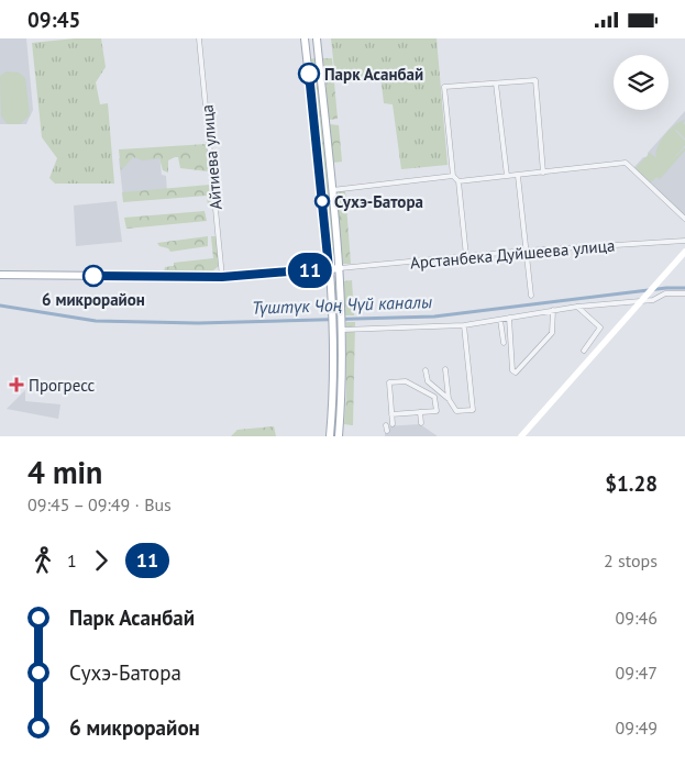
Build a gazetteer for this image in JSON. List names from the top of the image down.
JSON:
{
  "streets": {
    "street": ["Айтиева улица", "Арстанбека Дуйшеева улица"]
  },
  "water": ["Түштүк Чоң Чүй каналы"],
  "places": {
    "other": ["Парк Асанбай", "Сухэ-Батора", "6 микрорайон"],
    "health": ["Прогресс"]
  },
  "lines": ["bus line 11"],
  "page": {
    "status": "09:45",
    "on_map": "11",
    "heading": ["4 min", "09:45 – 09:49 · Bus", "$1.28"],
    "legs": ["1", "11", "2 stops"],
    "list": [
      {
        "name": "Парк Асанбай",
        "value": "09:46"
      },
      {
        "name": "Сухэ-Батора",
        "value": "09:47"
      },
      {
        "name": "6 микрорайон",
        "value": "09:49"
      }
    ]
  }
}
